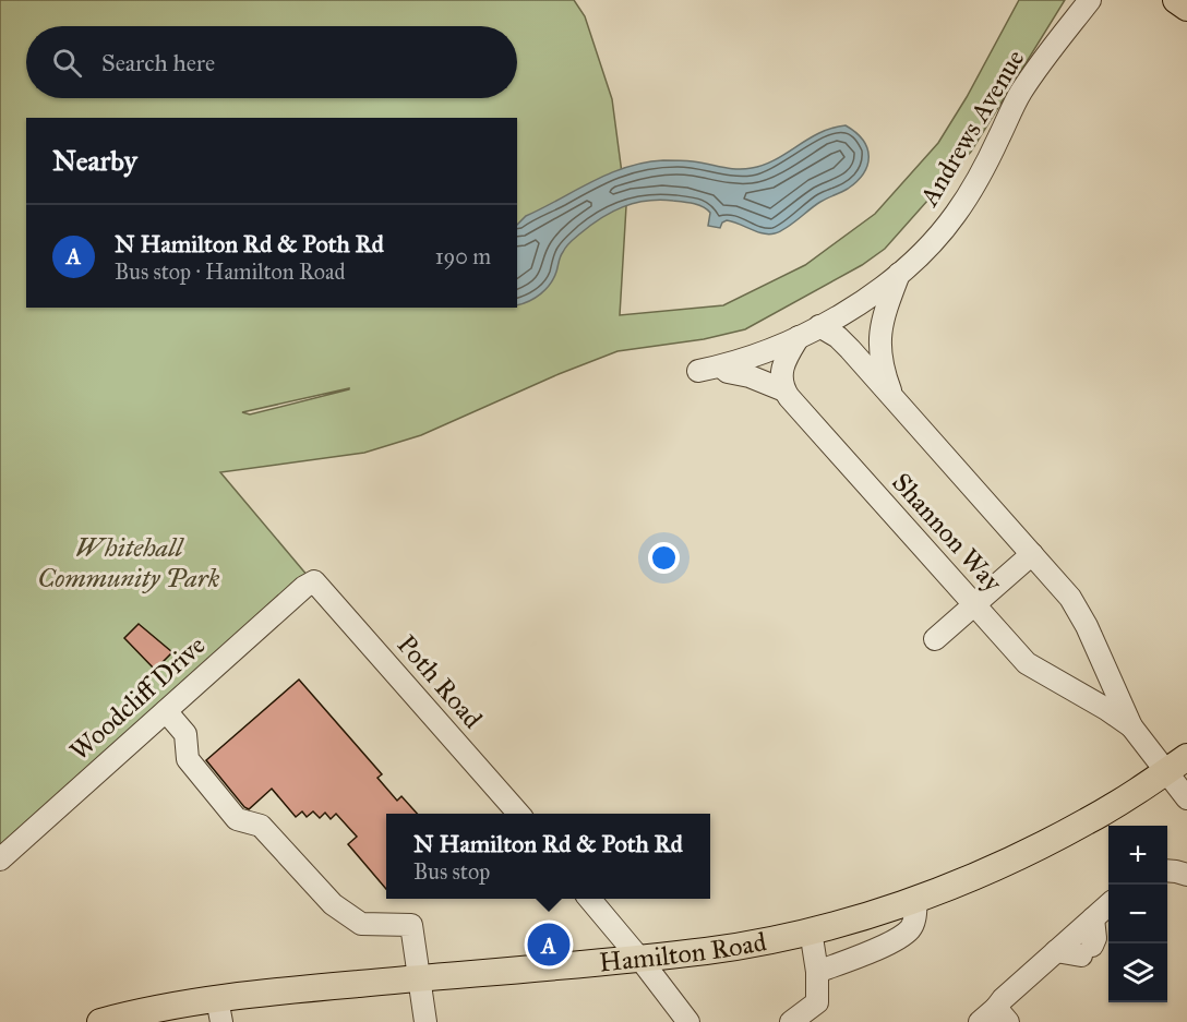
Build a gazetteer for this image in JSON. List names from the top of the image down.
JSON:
{
  "streets": {
    "main road": ["Hamilton Road"],
    "street": [
      "Andrews Avenue",
      "Shannon Way",
      "Poth Road",
      "Woodcliff Drive"
    ]
  },
  "crossings": [
    ["Andrews Avenue", "Shannon Way"],
    ["Shannon Way", "Hamilton Road"],
    ["Poth Road", "Woodcliff Drive"]
  ],
  "parks": ["Whitehall Community Park"],
  "page": {
    "search": "Search here",
    "heading": "Nearby",
    "list": [
      {
        "mark": "A",
        "name": "N Hamilton Rd & Poth Rd",
        "note": "Bus stop · Hamilton Road",
        "value": "190 m"
      }
    ],
    "popup": ["N Hamilton Rd & Poth Rd", "Bus stop"],
    "map_buttons": ["+", "−"],
    "pins": "A"
  }
}
